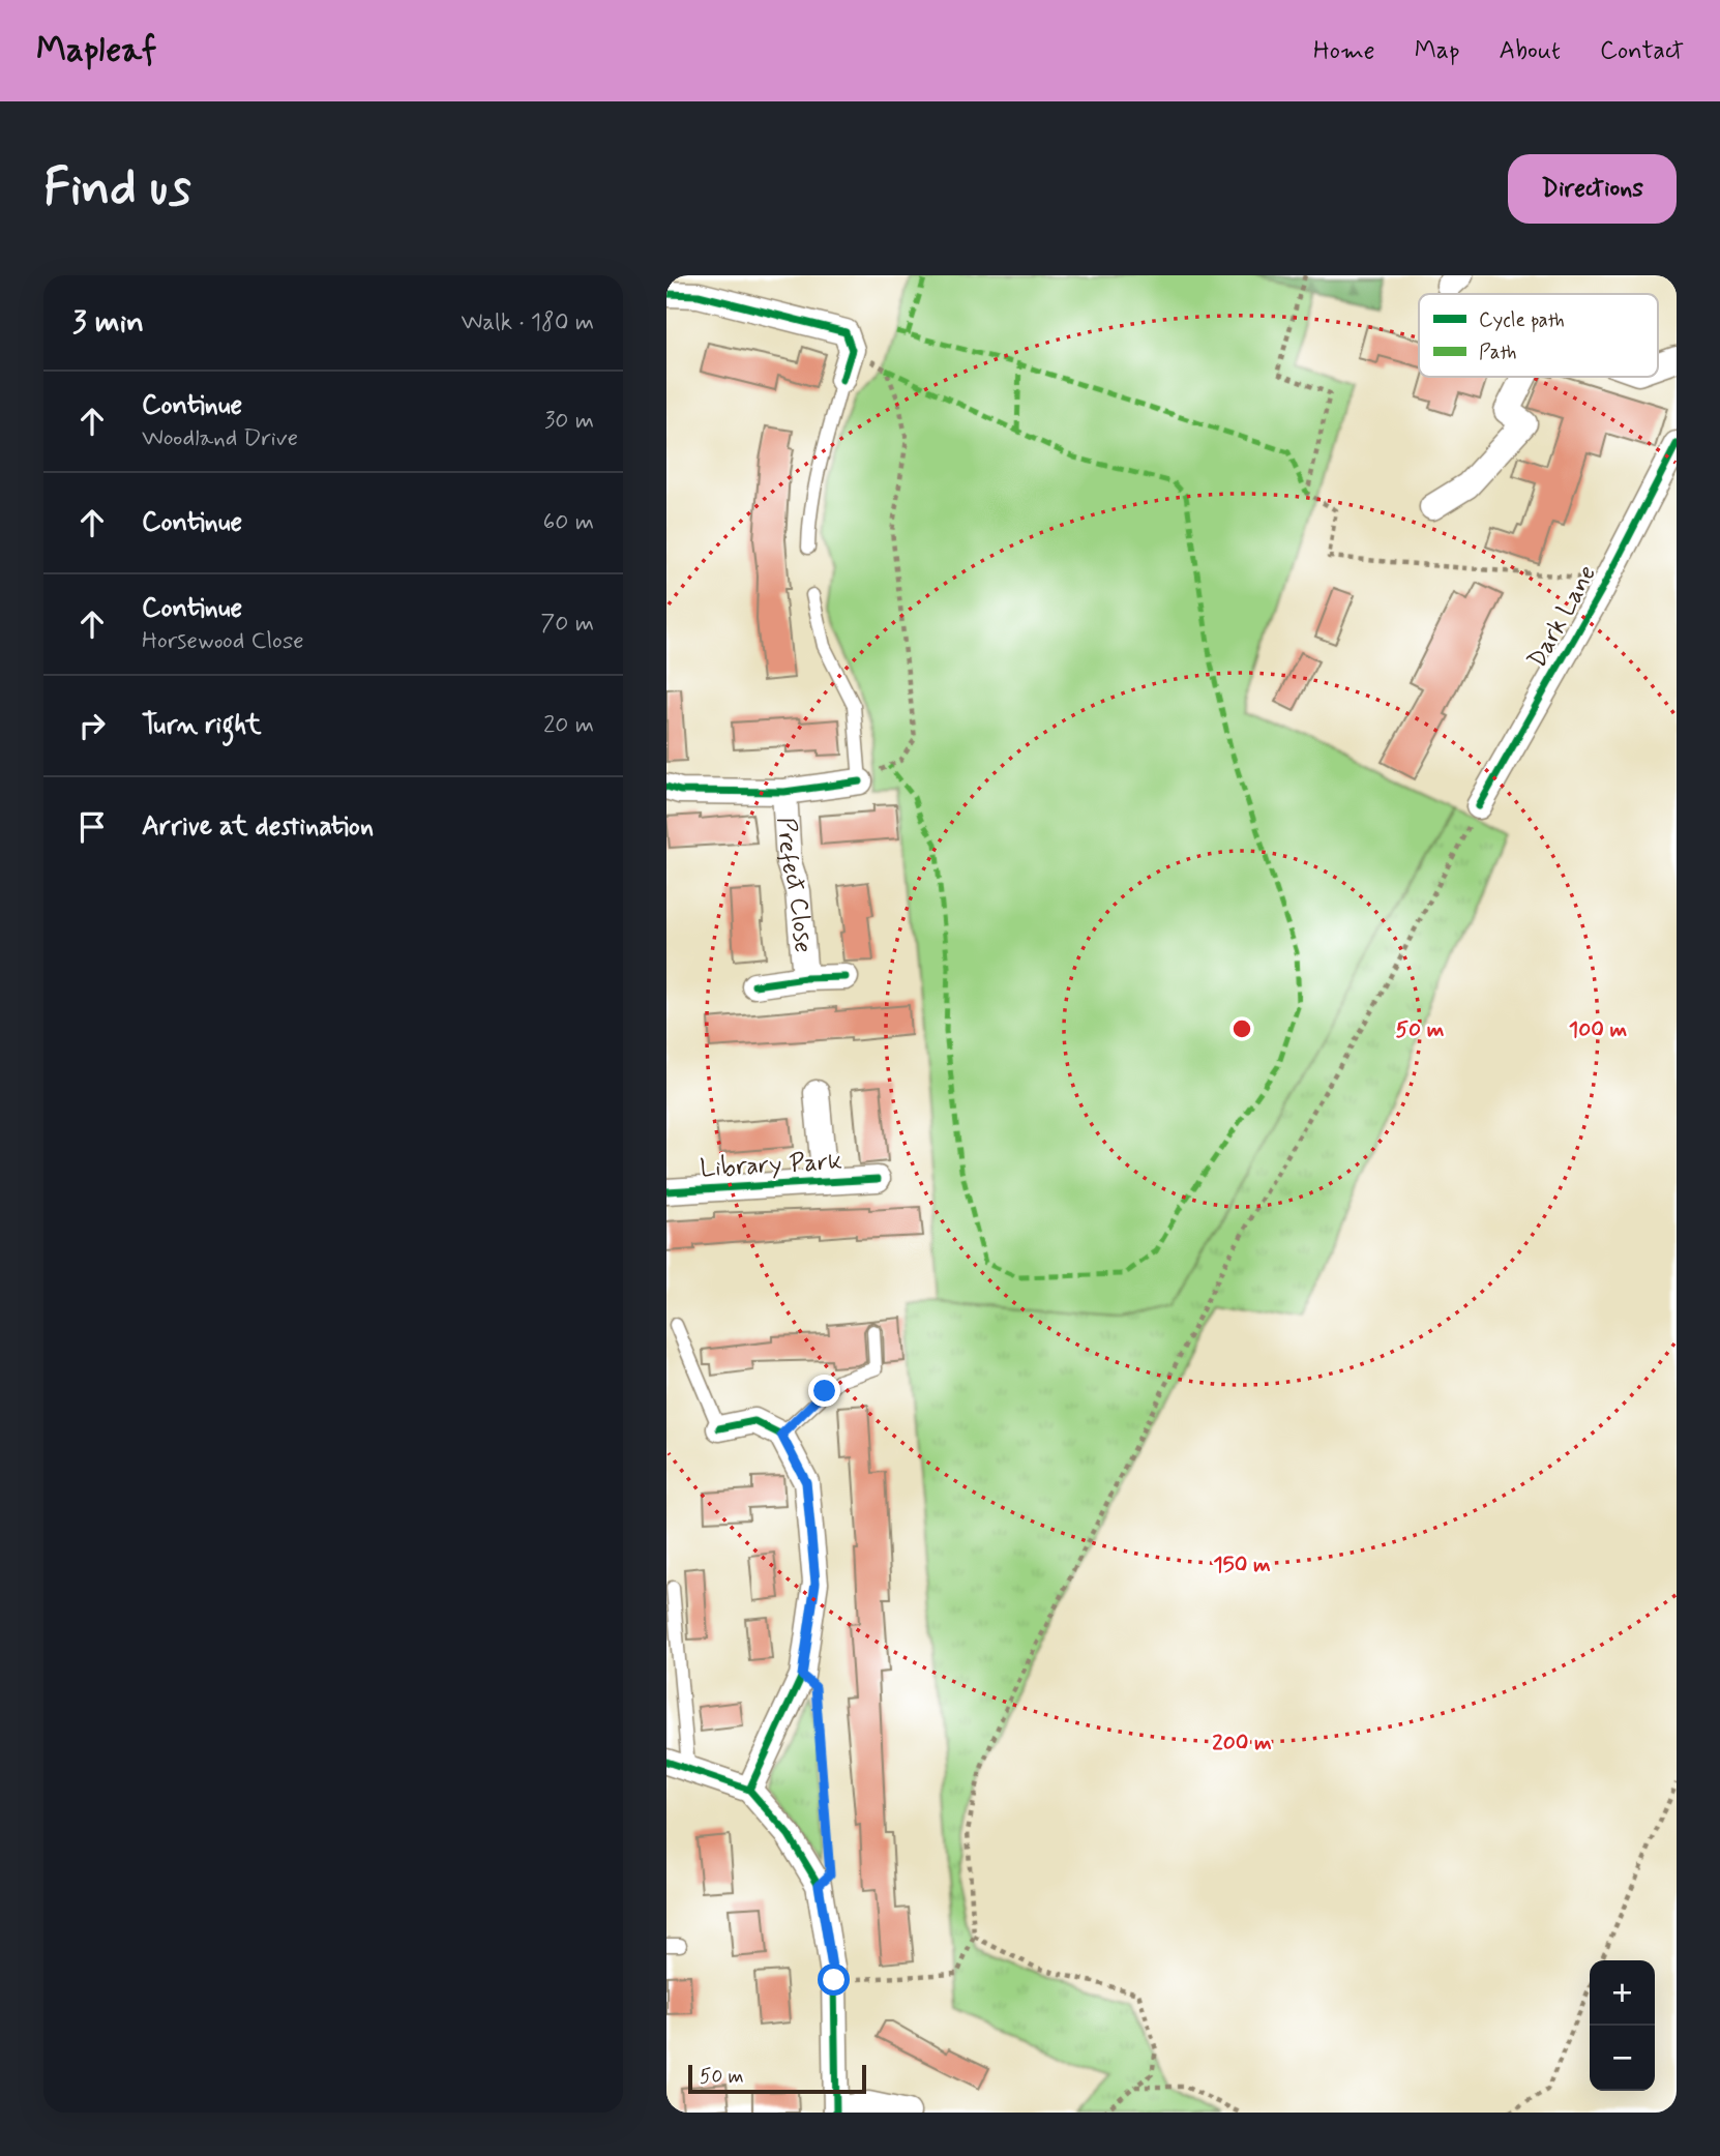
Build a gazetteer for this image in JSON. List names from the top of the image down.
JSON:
{
  "streets": {
    "street": ["Dark Lane", "Prefect Close", "Library Park"]
  },
  "legend": ["Cycle path", "Path"],
  "scale_bar": "50 m",
  "page": {
    "header": "Mapleaf",
    "nav": [
      "Home",
      "Map",
      "About",
      "Contact"
    ],
    "buttons": "Directions",
    "title": "Find us",
    "heading": ["3 min", "Walk · 180 m"],
    "list": [
      ["Continue", "Woodland Drive", "30 m"],
      ["Continue", "60 m"],
      ["Continue", "Horsewood Close", "70 m"],
      ["Turn right", "20 m"],
      "Arrive at destination"
    ],
    "map_buttons": ["+", "−"],
    "scale": "50 m"
  },
  "rings": [
    "50 m",
    "100 m",
    "150 m",
    "200 m"
  ]
}
